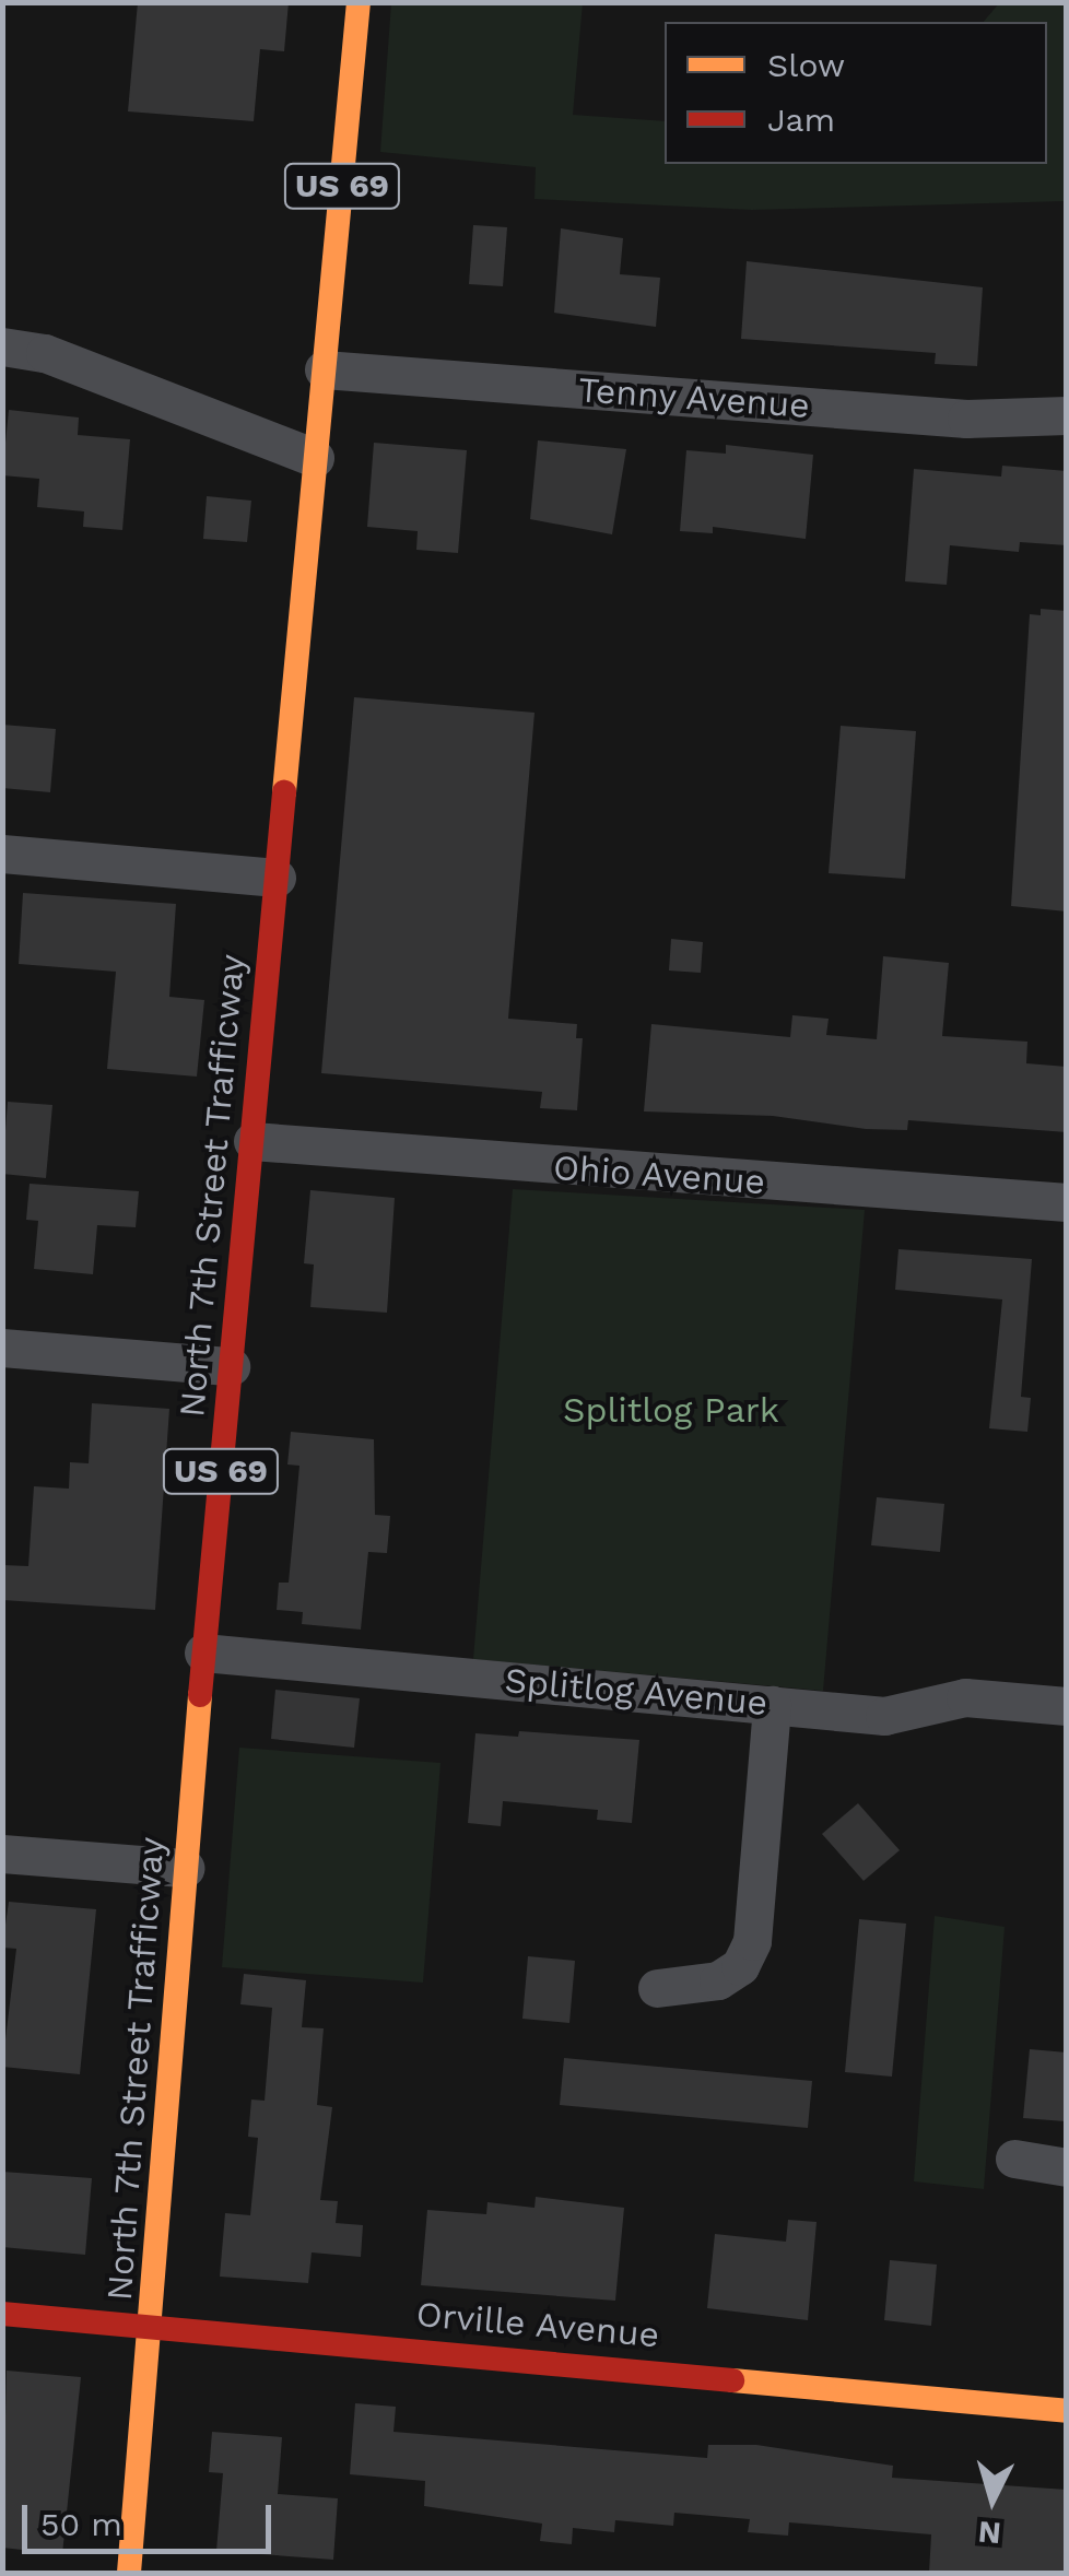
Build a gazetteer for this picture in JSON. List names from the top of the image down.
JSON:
{
  "streets": {
    "main road": ["US 69", "North 7th Street Trafficway", "Orville Avenue"],
    "street": ["Tenny Avenue", "Ohio Avenue", "Splitlog Avenue"]
  },
  "crossings": [
    ["Tenny Avenue", "North 7th Street Trafficway"],
    ["Ohio Avenue", "North 7th Street Trafficway"],
    ["North 7th Street Trafficway", "Splitlog Avenue"],
    ["North 7th Street Trafficway", "Orville Avenue"]
  ],
  "parks": ["Splitlog Park"],
  "legend": ["Slow", "Jam"],
  "scale_bar": "50 m",
  "north": "bottom"
}
